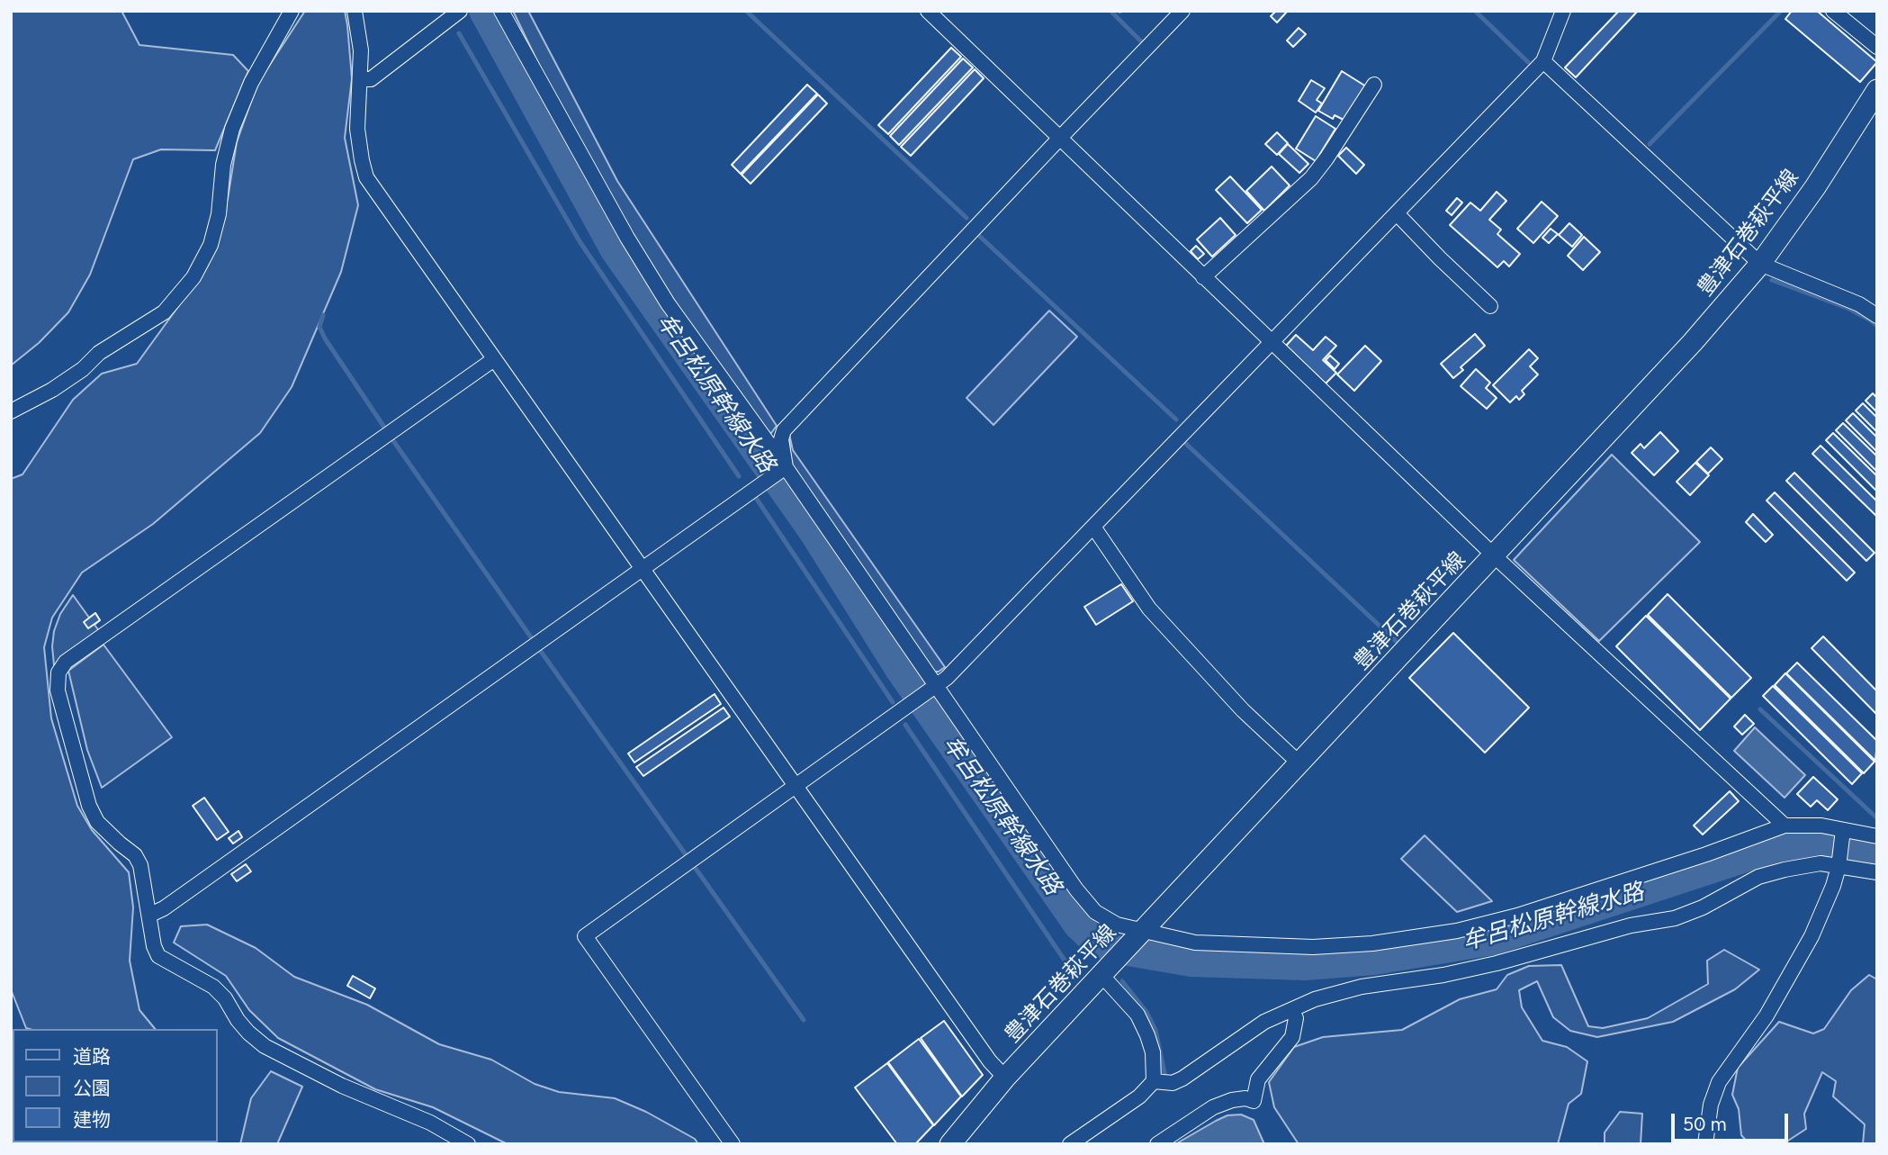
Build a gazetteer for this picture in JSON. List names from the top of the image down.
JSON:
{
  "streets": {
    "main road": ["豊津石巻萩平線"]
  },
  "water": ["牟呂松原幹線水路"],
  "legend": ["道路", "公園", "建物"],
  "scale_bar": "50 m"
}
